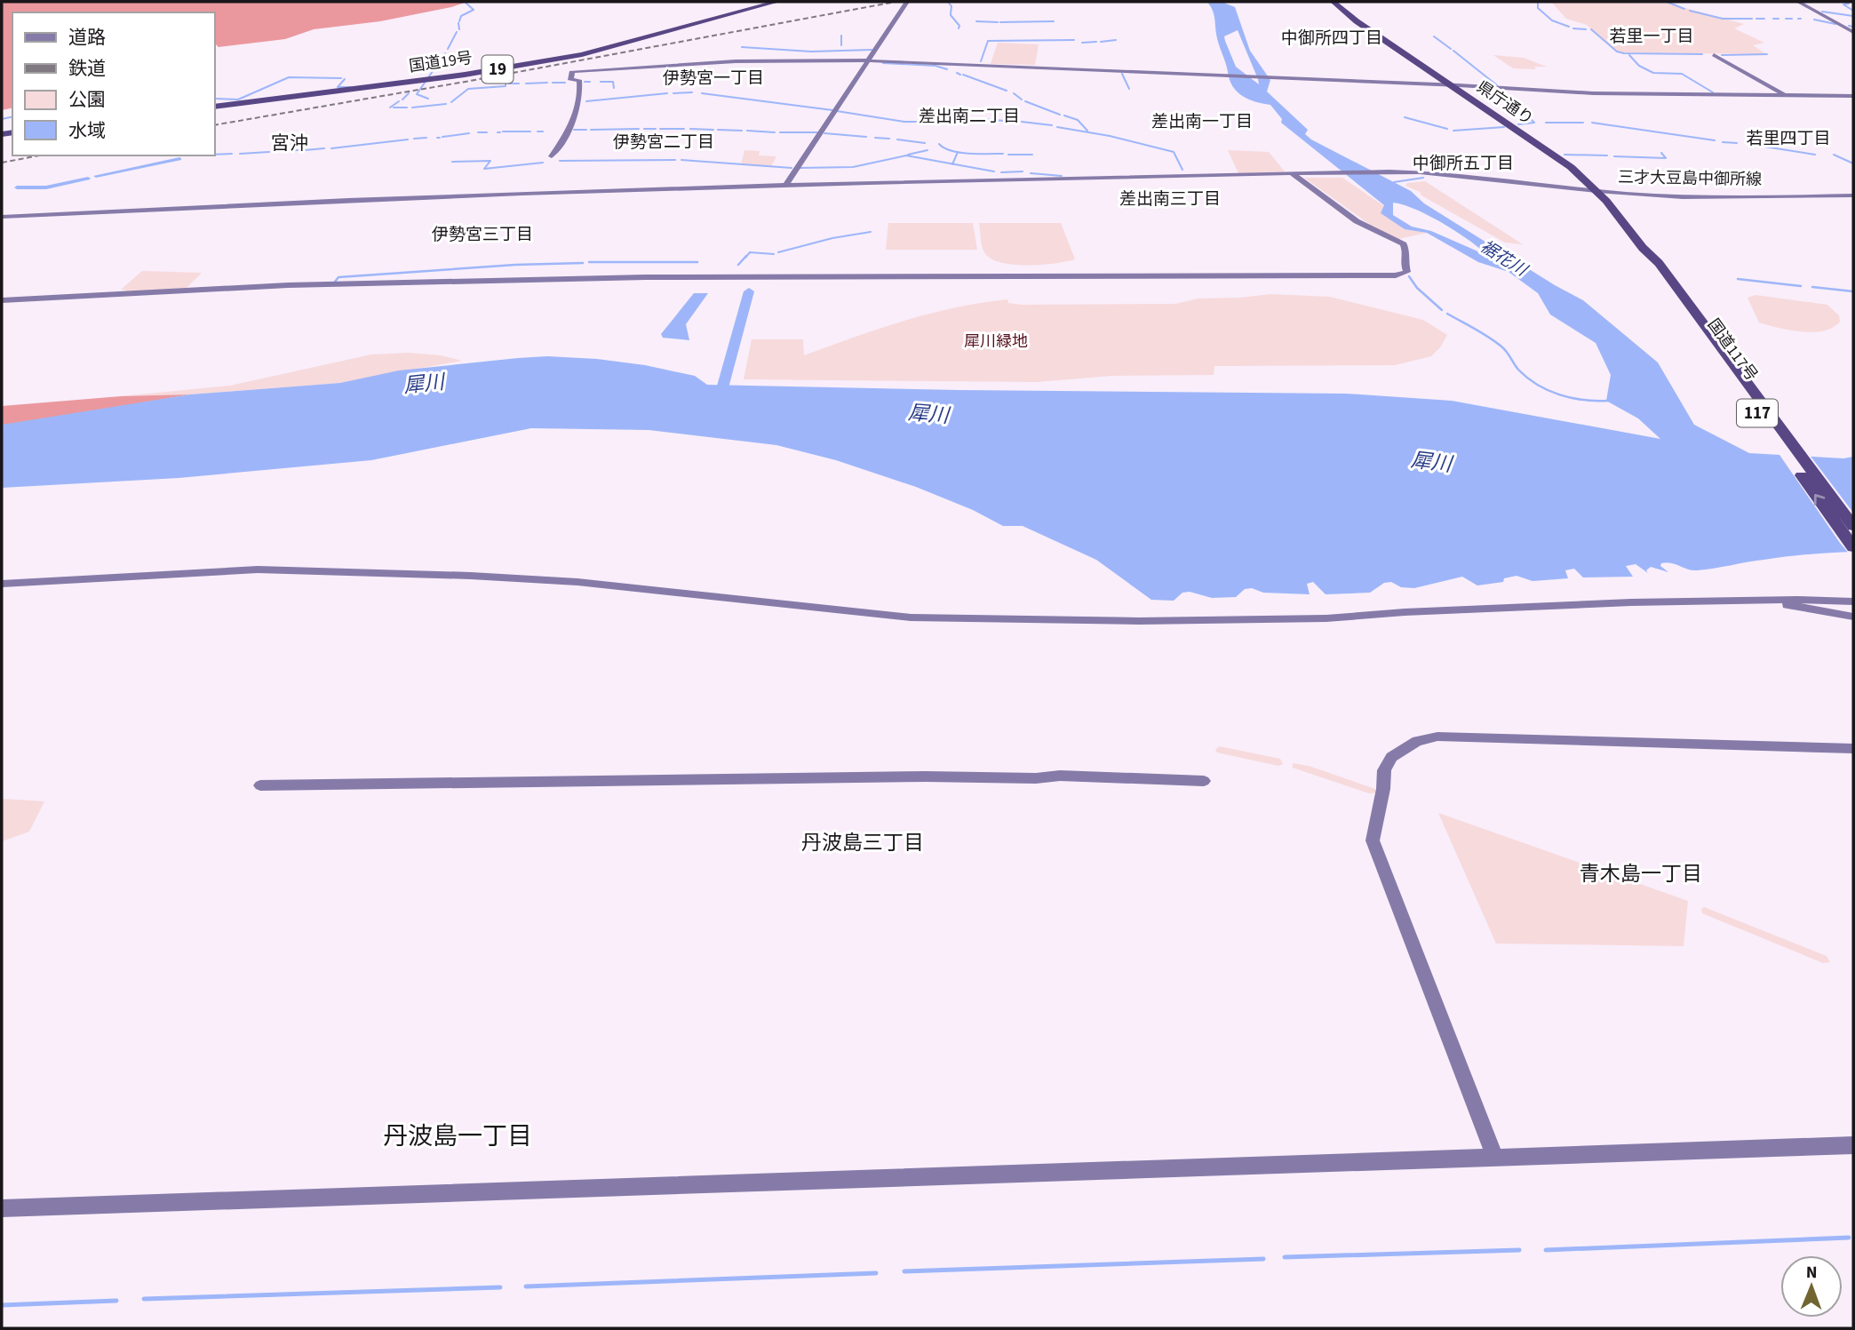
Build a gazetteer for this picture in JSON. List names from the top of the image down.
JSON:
{
  "streets": {
    "highway": [
      "国道19号",
      "19",
      "県庁通り",
      "国道117号",
      "117"
    ],
    "street": ["三才大豆島中御所線"]
  },
  "crossings": [
    ["県庁通り", "三才大豆島中御所線"],
    ["県庁通り", "国道117号"]
  ],
  "districts": [
    "若里一丁目",
    "中御所四丁目",
    "伊勢宮一丁目",
    "差出南二丁目",
    "差出南一丁目",
    "若里四丁目",
    "伊勢宮二丁目",
    "宮沖",
    "中御所五丁目",
    "差出南三丁目",
    "伊勢宮三丁目",
    "丹波島三丁目",
    "青木島一丁目",
    "丹波島一丁目"
  ],
  "water": ["裾花川", "犀川"],
  "parks": ["犀川緑地"],
  "legend": [
    "道路",
    "鉄道",
    "公園",
    "水域"
  ],
  "north": "top"
}
